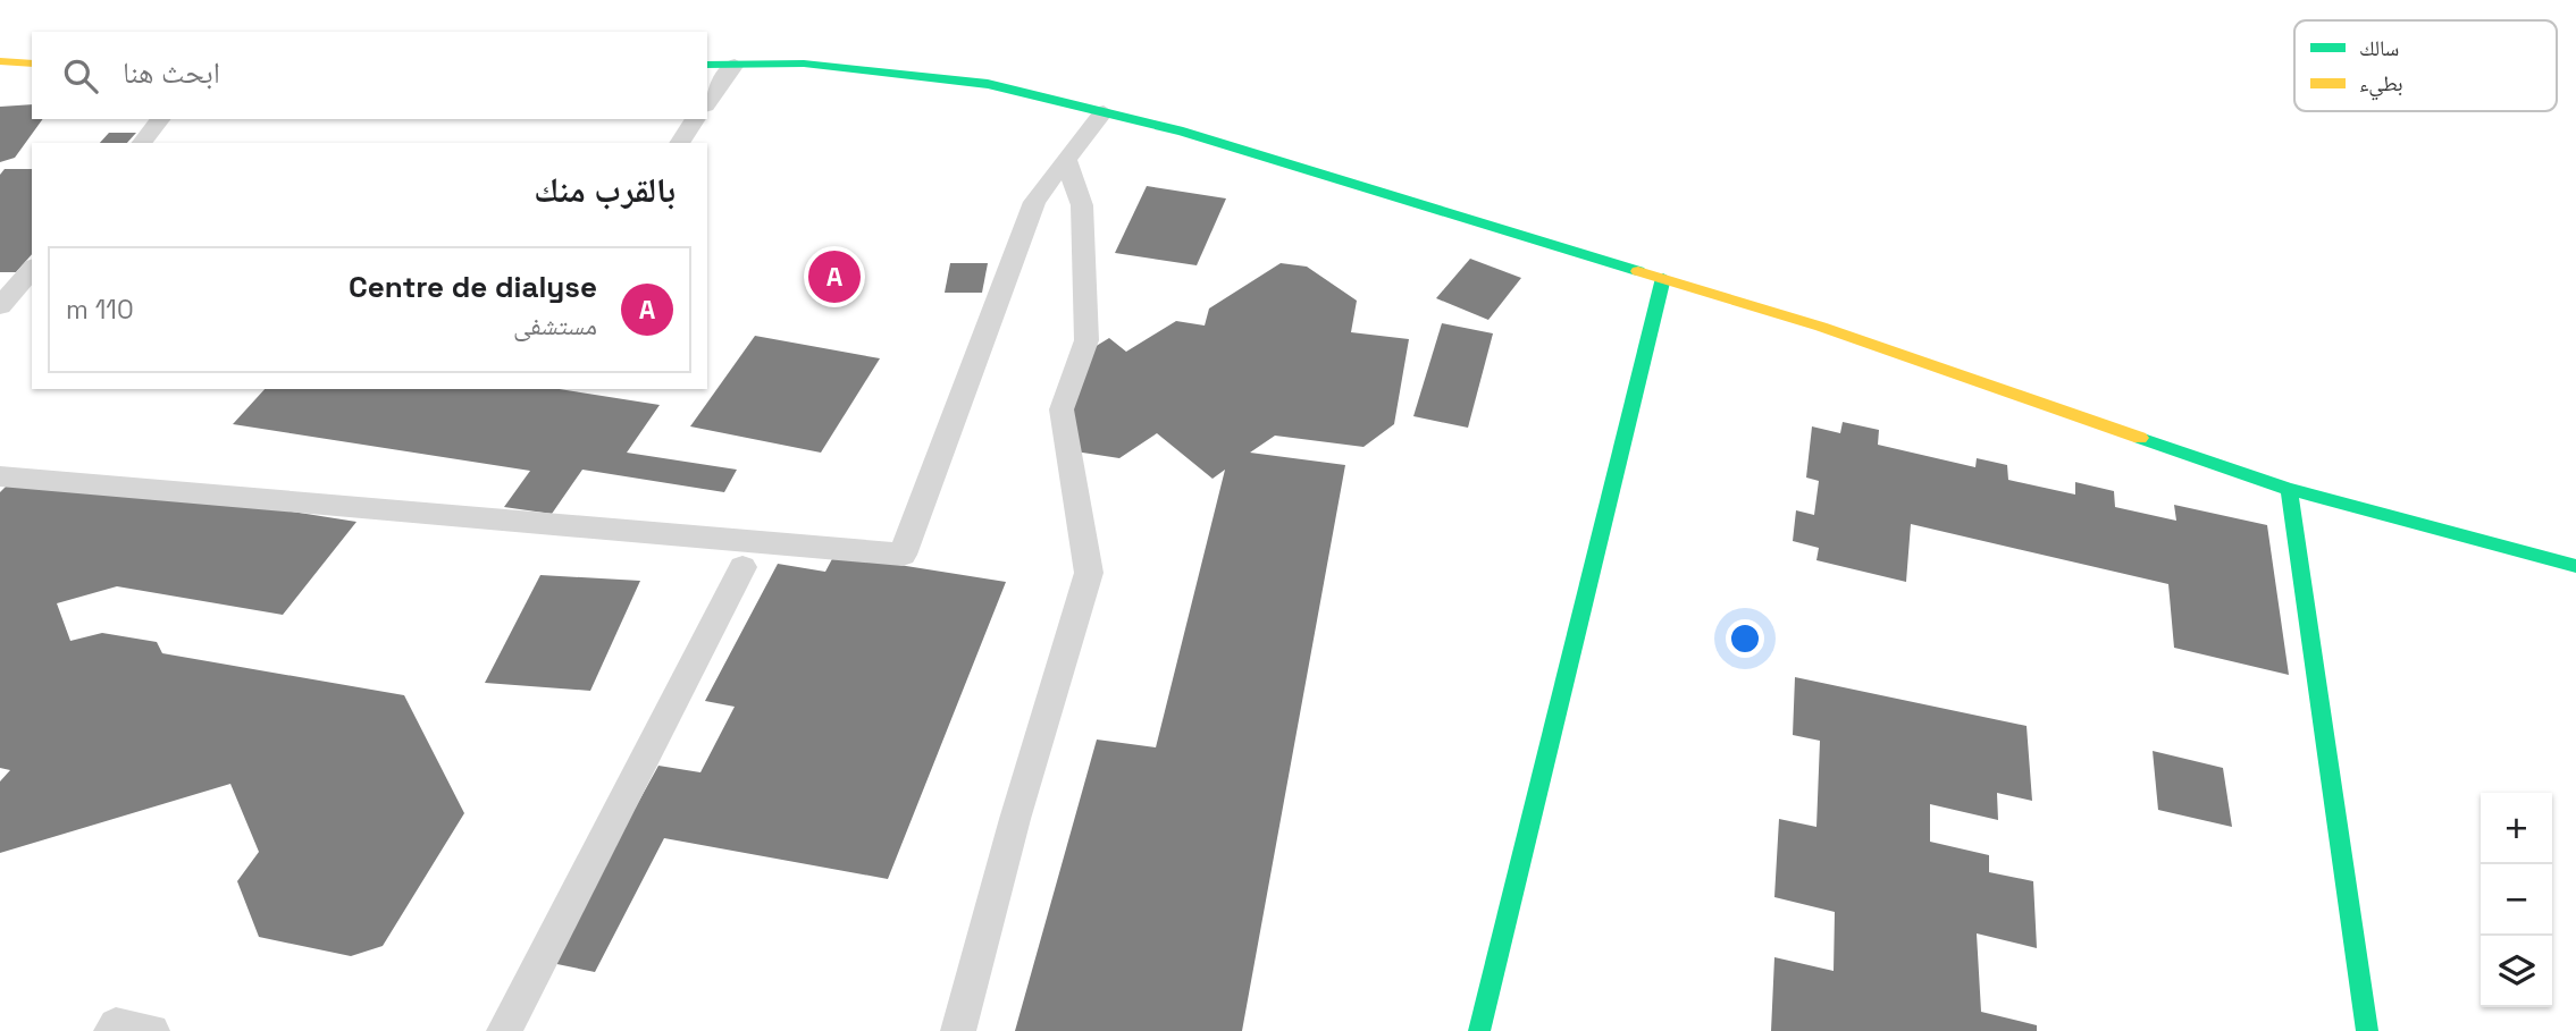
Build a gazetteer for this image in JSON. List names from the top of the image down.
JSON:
{
  "legend": ["سالك", "بطيء"],
  "page": {
    "search": "ابحث هنا",
    "heading": "بالقرب منك",
    "pins": "A",
    "list": [
      {
        "mark": "A",
        "name": "Centre de dialyse",
        "note": "مستشفى",
        "value": "110 m"
      }
    ],
    "map_buttons": ["+", "−"]
  }
}
